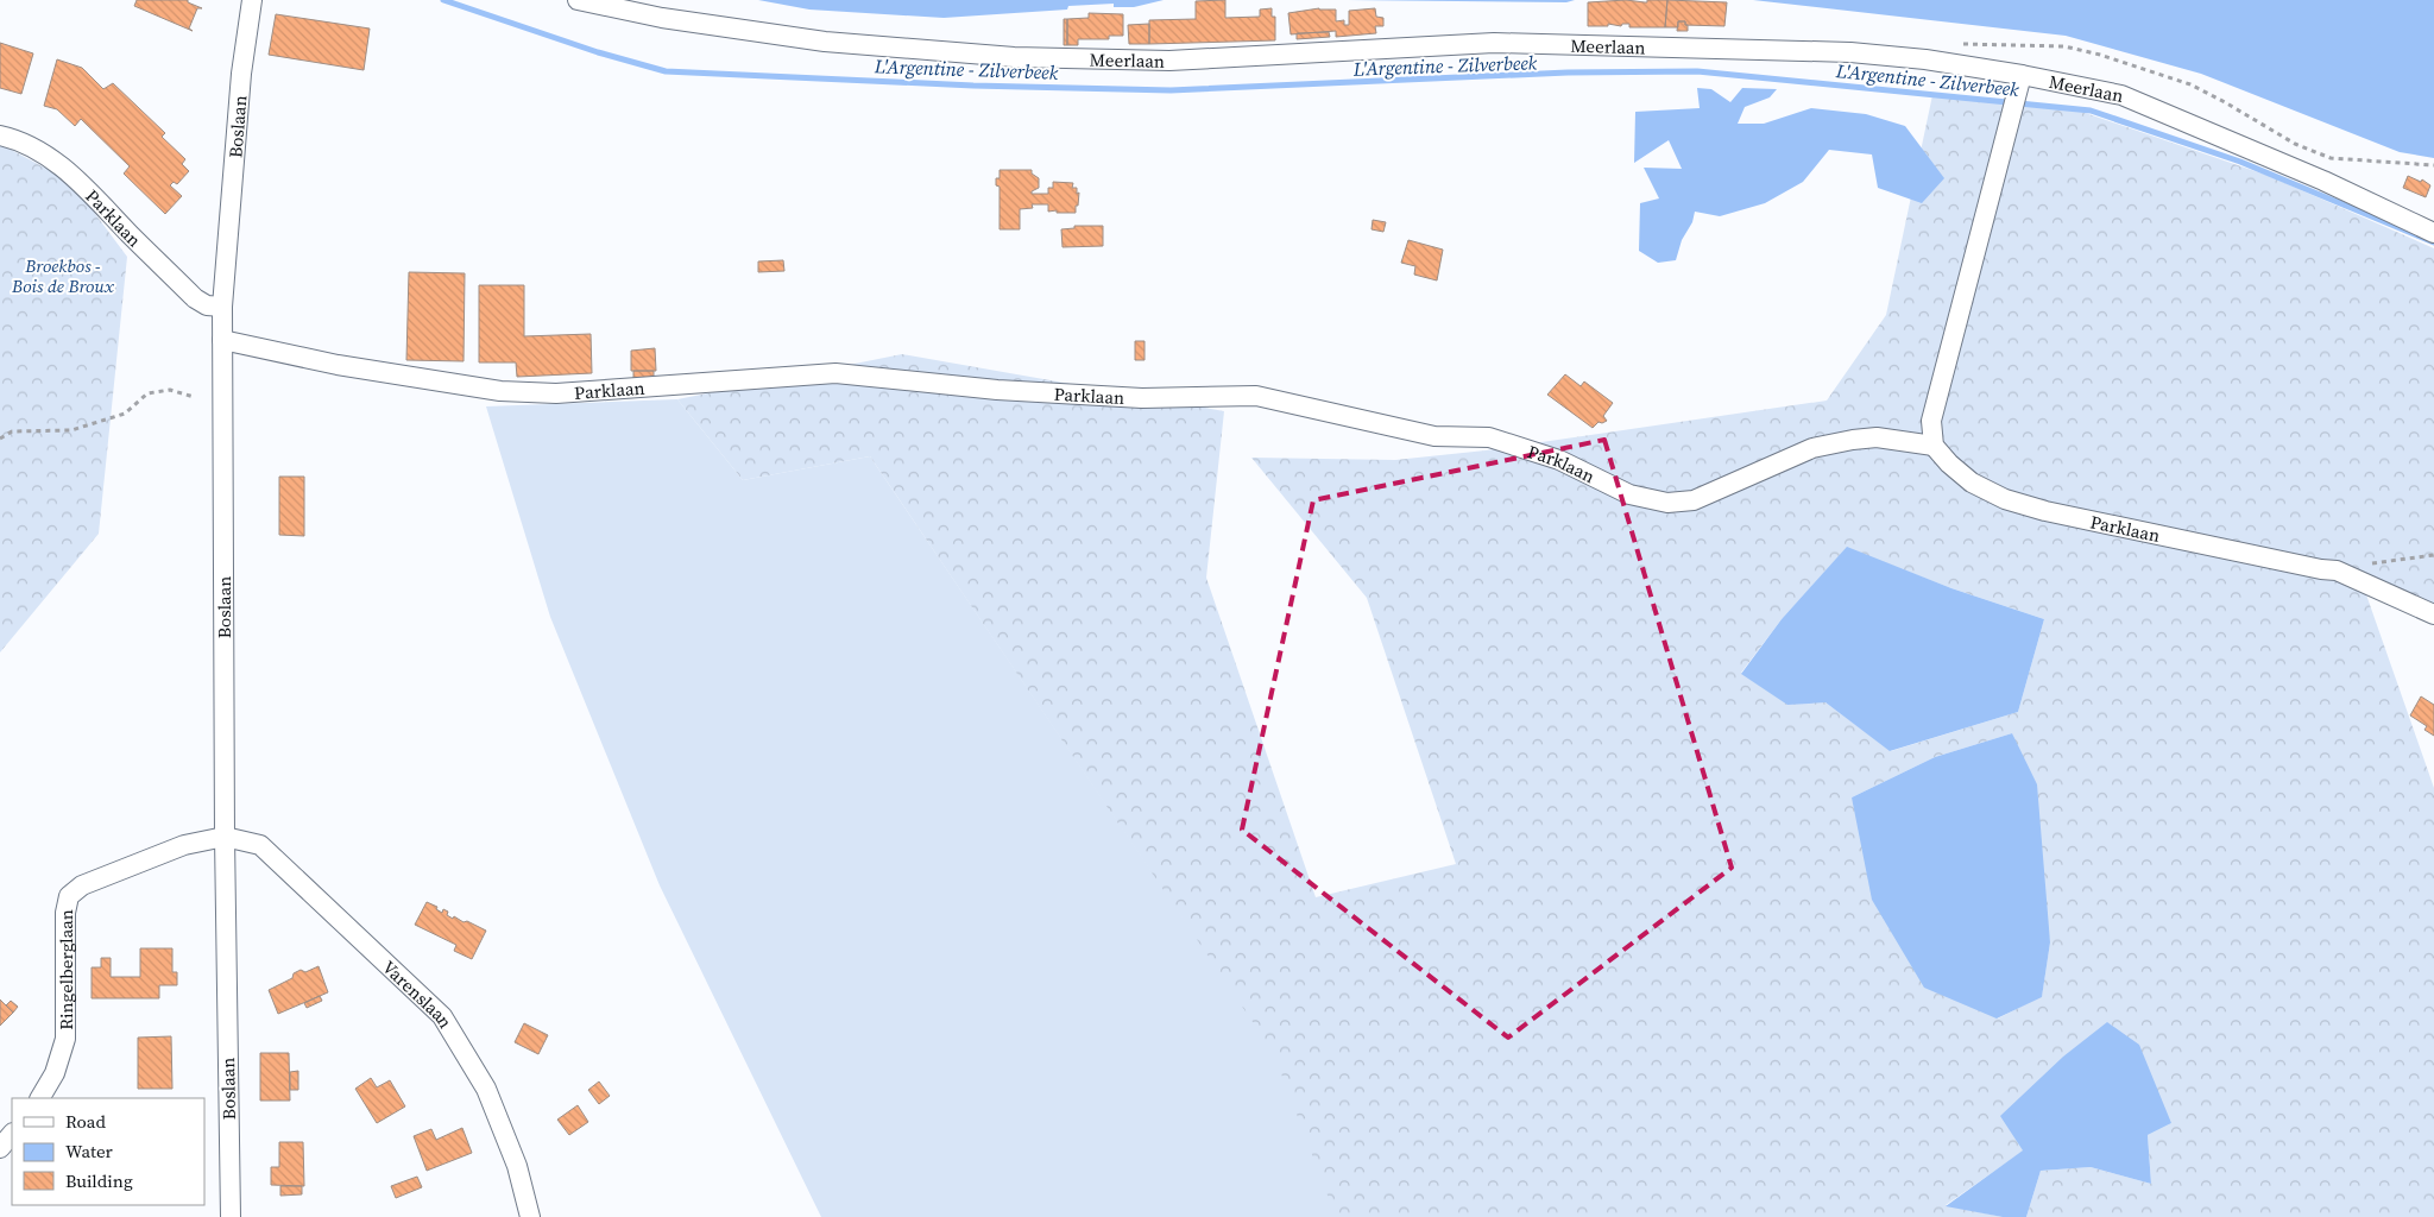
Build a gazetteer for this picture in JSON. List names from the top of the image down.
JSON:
{
  "streets": {
    "street": [
      "Meerlaan",
      "Boslaan",
      "Parklaan",
      "Ringelberglaan",
      "Varenslaan"
    ]
  },
  "crossings": [
    ["Boslaan", "Parklaan"],
    ["Boslaan", "Ringelberglaan"],
    ["Boslaan", "Varenslaan"],
    ["Ringelberglaan", "Varenslaan"]
  ],
  "water": ["L'Argentine - Zilverbeek"],
  "parks": ["Broekbos - Bois de Broux"],
  "legend": ["Road", "Water", "Building"]
}
